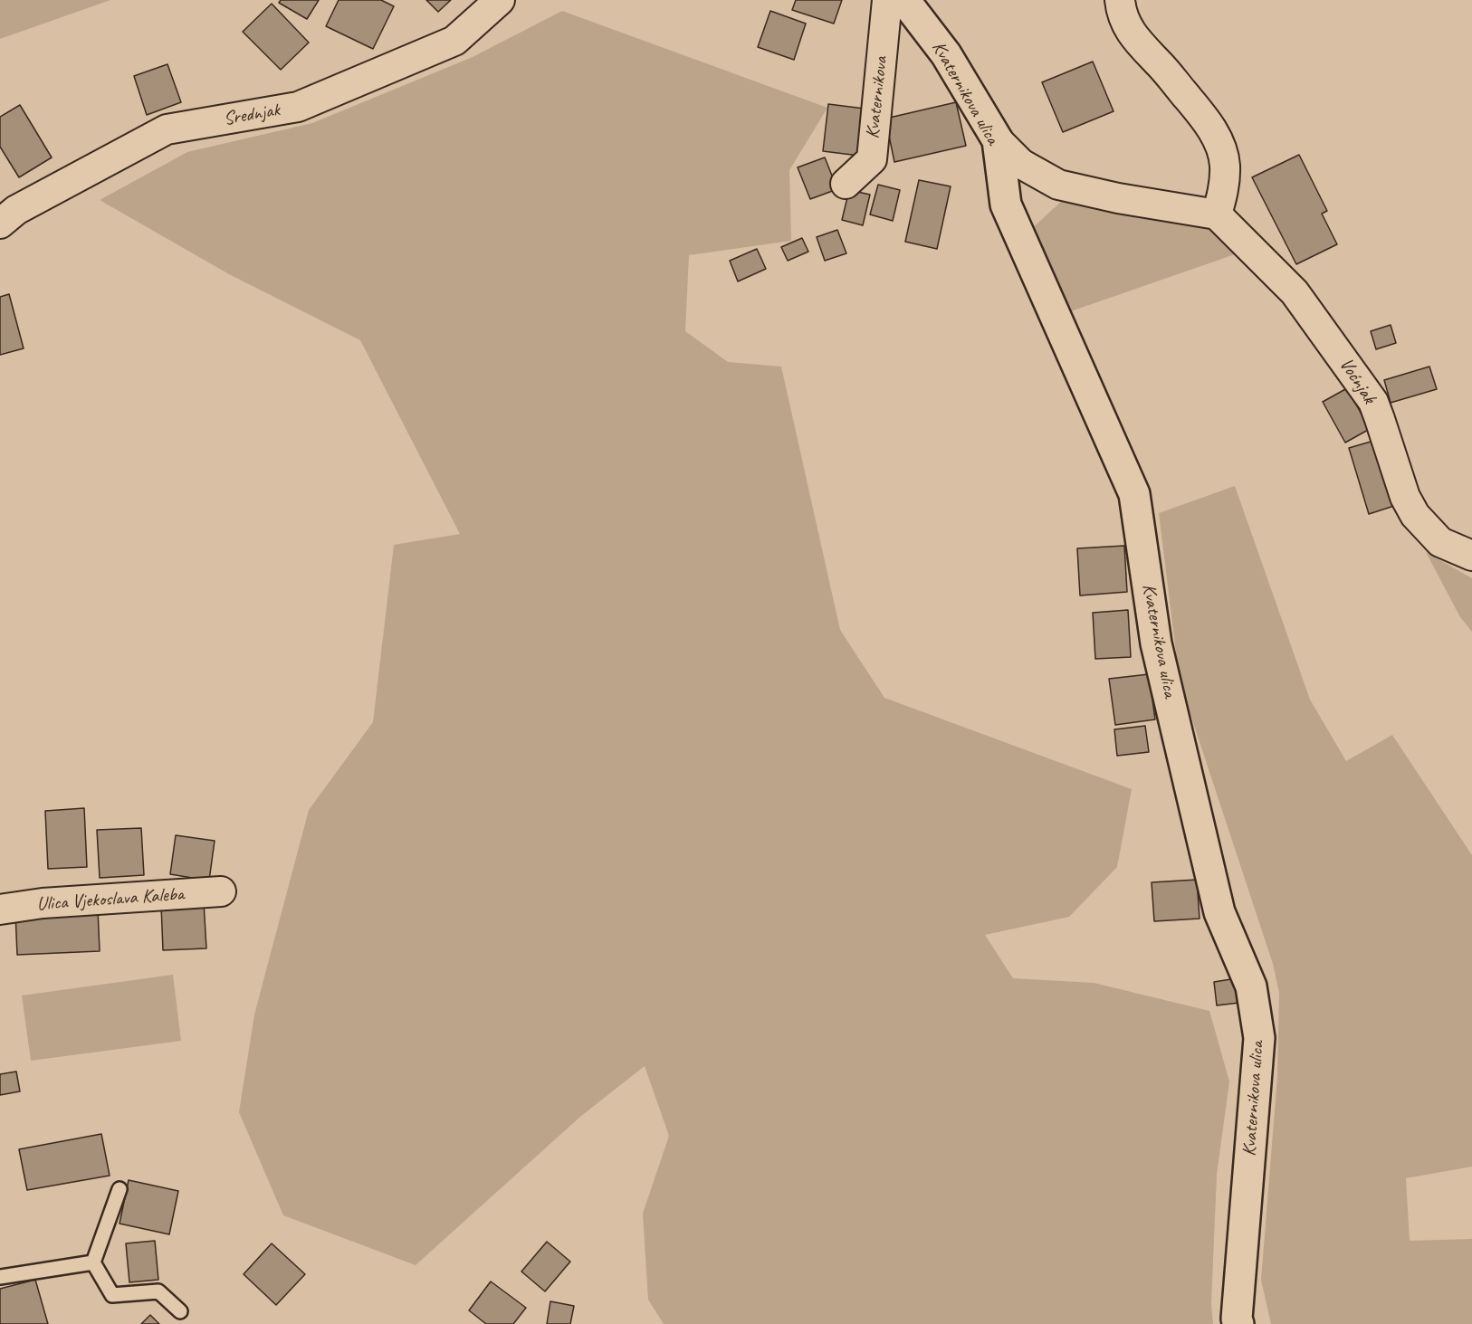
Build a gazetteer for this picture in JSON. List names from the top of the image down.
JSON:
{
  "streets": {
    "street": [
      "Kvaternikova ulica",
      "Kvaternikova",
      "Srednjak",
      "Voćnjak",
      "Ulica Vjekoslava Kaleba"
    ]
  }
}
